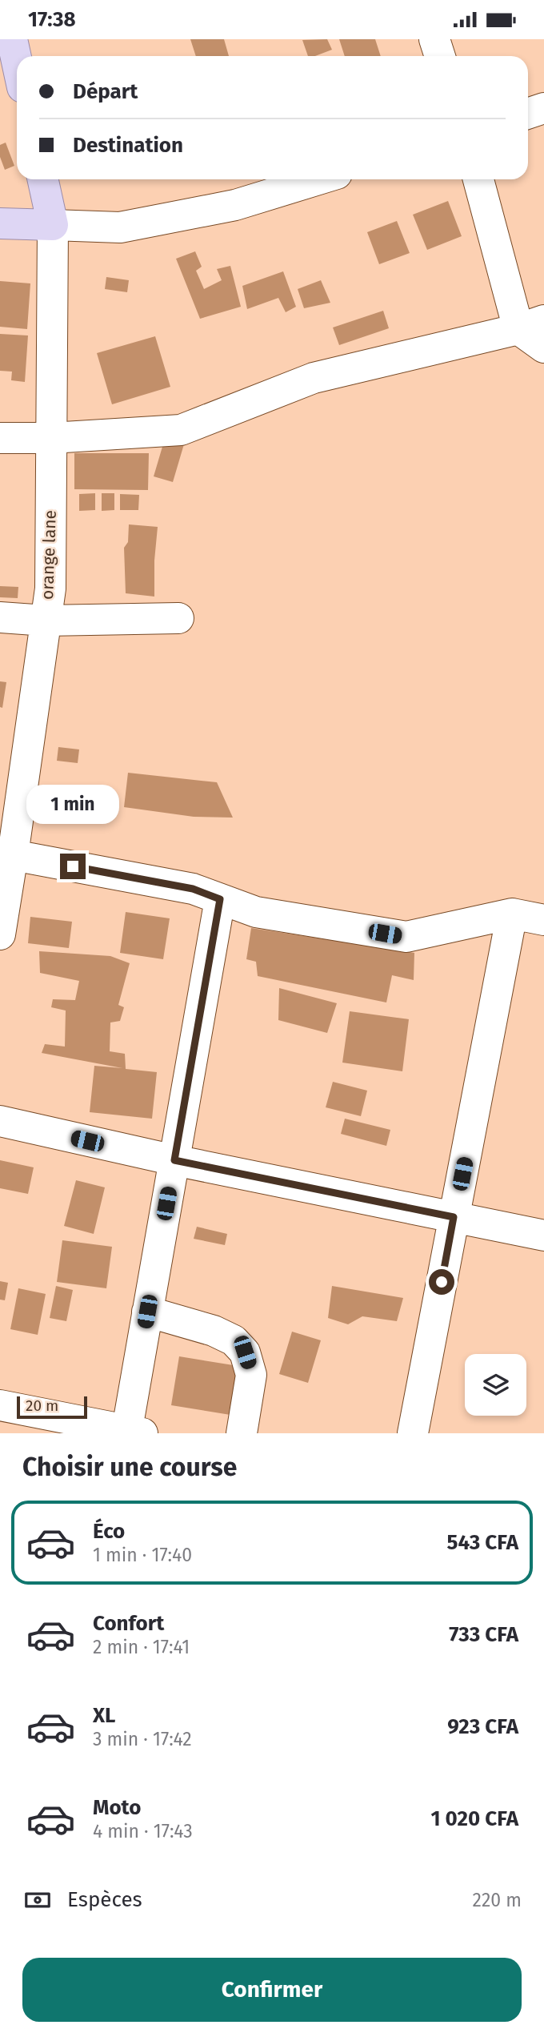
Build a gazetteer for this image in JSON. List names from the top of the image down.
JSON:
{
  "streets": {
    "main road": ["orange lane"]
  },
  "scale_bar": "20 m",
  "page": {
    "status": "17:38",
    "banner": ["Départ", "Destination"],
    "bubble": "1 min",
    "scale": "20 m",
    "heading": "Choisir une course",
    "list": [
      {
        "name": "Éco",
        "note": "1 min · 17:40",
        "value": "543 CFA"
      },
      {
        "name": "Confort",
        "note": "2 min · 17:41",
        "value": "733 CFA"
      },
      {
        "name": "XL",
        "note": "3 min · 17:42",
        "value": "923 CFA"
      },
      {
        "name": "Moto",
        "note": "4 min · 17:43",
        "value": "1 020 CFA"
      }
    ],
    "pay": ["Espèces", "220 m"],
    "buttons": "Confirmer"
  }
}
